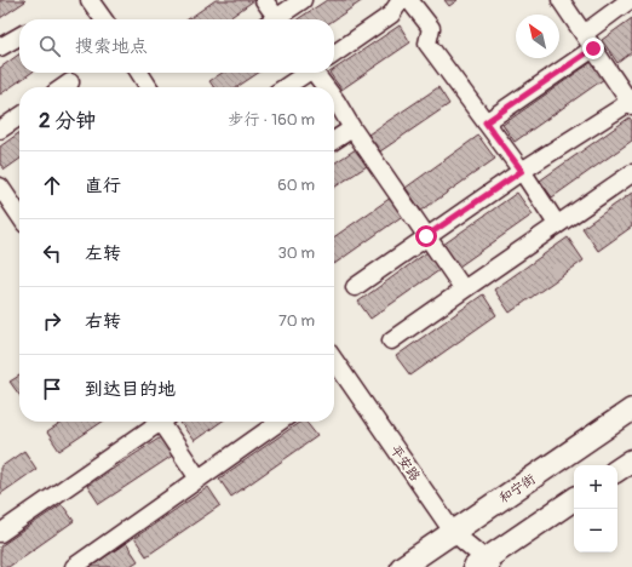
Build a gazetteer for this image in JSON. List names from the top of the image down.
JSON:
{
  "streets": {
    "main road": ["和宁街"],
    "street": ["平安路"]
  },
  "crossings": [
    ["平安路", "和宁街"]
  ],
  "north": "top left",
  "page": {
    "search": "搜索地点",
    "heading": ["2 分钟", "步行 · 160 m"],
    "list": [
      ["直行", "60 m"],
      ["左转", "30 m"],
      ["右转", "70 m"],
      "到达目的地"
    ],
    "map_buttons": ["+", "−"]
  }
}
